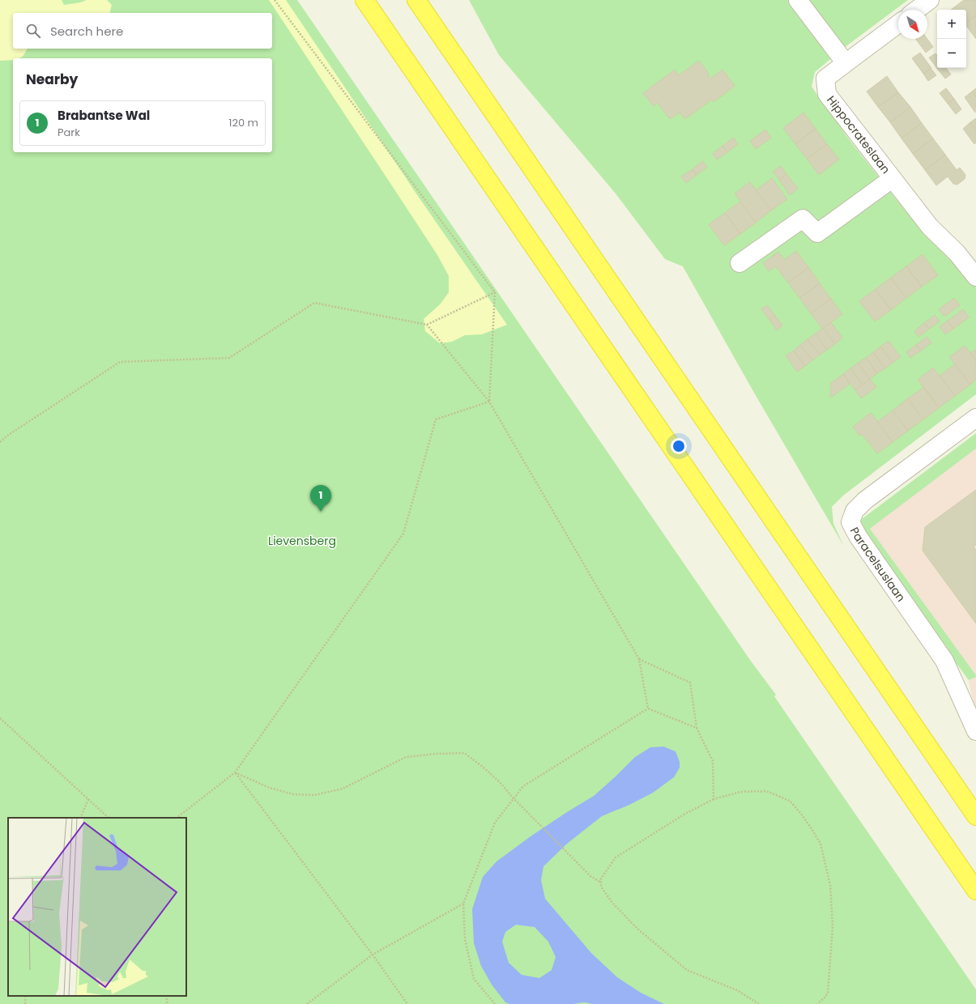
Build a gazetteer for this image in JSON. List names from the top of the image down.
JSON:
{
  "streets": {
    "street": ["Hippocrateslaan", "Paracelsuslaan"]
  },
  "parks": ["Lievensberg"],
  "north": "bottom right",
  "page": {
    "map_buttons": ["+", "−"],
    "search": "Search here",
    "heading": "Nearby",
    "list": [
      {
        "mark": "1",
        "name": "Brabantse Wal",
        "note": "Park",
        "value": "120 m"
      }
    ],
    "pins": "1"
  }
}
